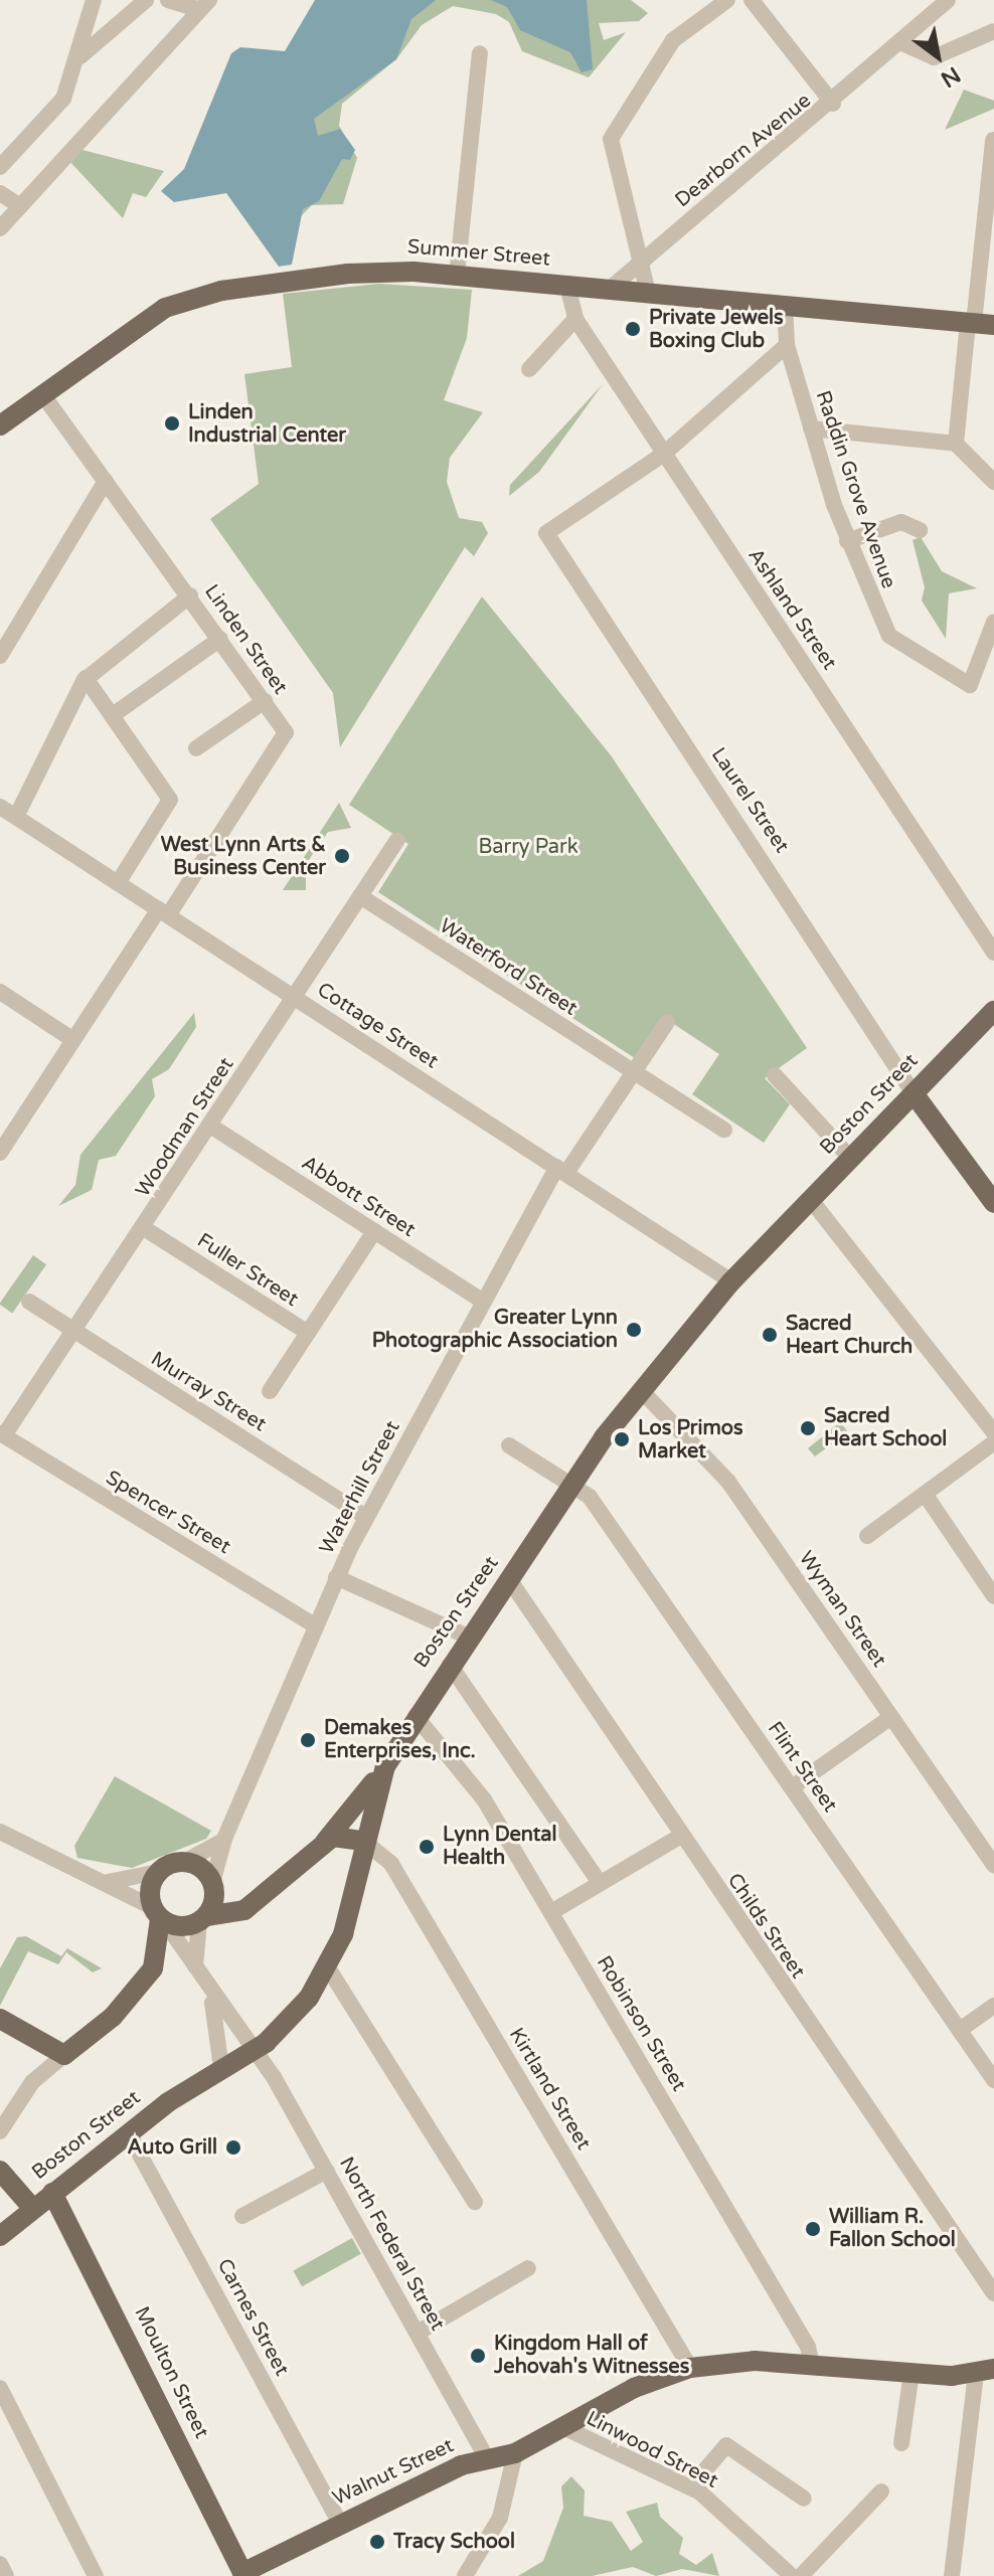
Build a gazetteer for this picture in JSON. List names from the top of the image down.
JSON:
{
  "streets": {
    "main road": [
      "Summer Street",
      "Boston Street",
      "Moulton Street",
      "Walnut Street"
    ],
    "street": [
      "Dearborn Avenue",
      "Raddin Grove Avenue",
      "Ashland Street",
      "Linden Street",
      "Laurel Street",
      "Waterford Street",
      "Cottage Street",
      "Woodman Street",
      "Abbott Street",
      "Fuller Street",
      "Murray Street",
      "Waterhill Street",
      "Spencer Street",
      "Wyman Street",
      "Flint Street",
      "Childs Street",
      "Robinson Street",
      "Kirtland Street",
      "North Federal Street",
      "Carnes Street",
      "Linwood Street"
    ]
  },
  "crossings": [
    ["Dearborn Avenue", "Summer Street"],
    ["Summer Street", "Raddin Grove Avenue"],
    ["Summer Street", "Ashland Street"],
    ["Summer Street", "Linden Street"],
    ["Ashland Street", "Laurel Street"],
    ["Linden Street", "Cottage Street"],
    ["Laurel Street", "Boston Street"],
    ["Waterford Street", "Woodman Street"],
    ["Waterford Street", "Waterhill Street"],
    ["Cottage Street", "Boston Street"],
    ["Cottage Street", "Woodman Street"],
    ["Cottage Street", "Waterhill Street"],
    ["Boston Street", "Wyman Street"],
    ["Boston Street", "Flint Street"],
    ["Boston Street", "Childs Street"],
    ["Boston Street", "Robinson Street"],
    ["Boston Street", "Kirtland Street"],
    ["Boston Street", "North Federal Street"],
    ["Boston Street", "Carnes Street"],
    ["Boston Street", "Moulton Street"],
    ["Woodman Street", "Abbott Street"],
    ["Woodman Street", "Fuller Street"],
    ["Woodman Street", "Murray Street"],
    ["Woodman Street", "Spencer Street"],
    ["Abbott Street", "Fuller Street"],
    ["Abbott Street", "Waterhill Street"],
    ["Murray Street", "Waterhill Street"],
    ["Waterhill Street", "Spencer Street"],
    ["Robinson Street", "Walnut Street"],
    ["Kirtland Street", "Walnut Street"],
    ["North Federal Street", "Walnut Street"],
    ["Carnes Street", "Walnut Street"],
    ["Moulton Street", "Walnut Street"],
    ["Linwood Street", "Walnut Street"]
  ],
  "parks": ["Barry Park"],
  "places": [
    "Private Jewels Boxing Club",
    "Linden Industrial Center",
    "West Lynn Arts & Business Center",
    "Greater Lynn Photographic Association",
    "Sacred Heart Church",
    "Sacred Heart School",
    "Los Primos Market",
    "Demakes Enterprises, Inc.",
    "Lynn Dental Health",
    "Auto Grill",
    "William R. Fallon School",
    "Kingdom Hall of Jehovah's Witnesses",
    "Tracy School"
  ],
  "north": "bottom right"
}
